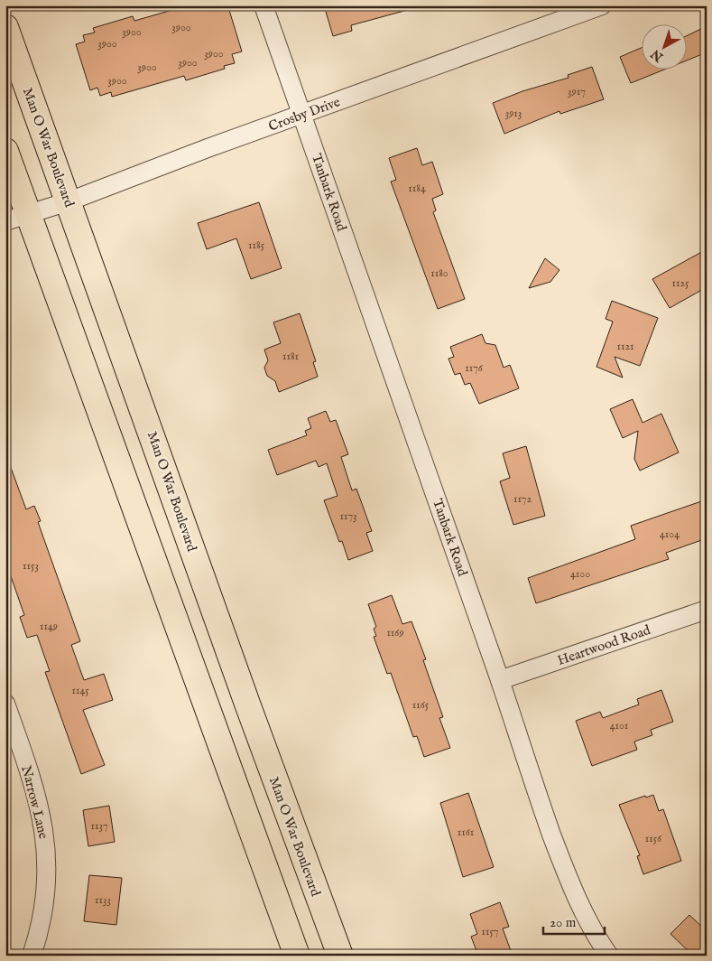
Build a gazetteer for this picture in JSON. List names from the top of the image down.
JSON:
{
  "streets": {
    "main road": ["Man O War Boulevard"],
    "street": [
      "Crosby Drive",
      "Tanbark Road",
      "Heartwood Road",
      "Narrow Lane"
    ]
  },
  "crossings": [
    ["Crosby Drive", "Man O War Boulevard"],
    ["Crosby Drive", "Tanbark Road"],
    ["Tanbark Road", "Heartwood Road"]
  ],
  "house_numbers": [
    "3900",
    "3900",
    "3900",
    "3900",
    "3900",
    "3900",
    "3900",
    "3917",
    "3913",
    "1184",
    "1185",
    "1180",
    "1125",
    "1121",
    "1181",
    "1176",
    "1172",
    "1173",
    "4104",
    "1153",
    "4100",
    "1149",
    "1169",
    "1145",
    "1165",
    "4101",
    "1137",
    "1161",
    "1156",
    "1133",
    "1157"
  ],
  "scale_bar": "20 m",
  "north": "bottom left"
}
